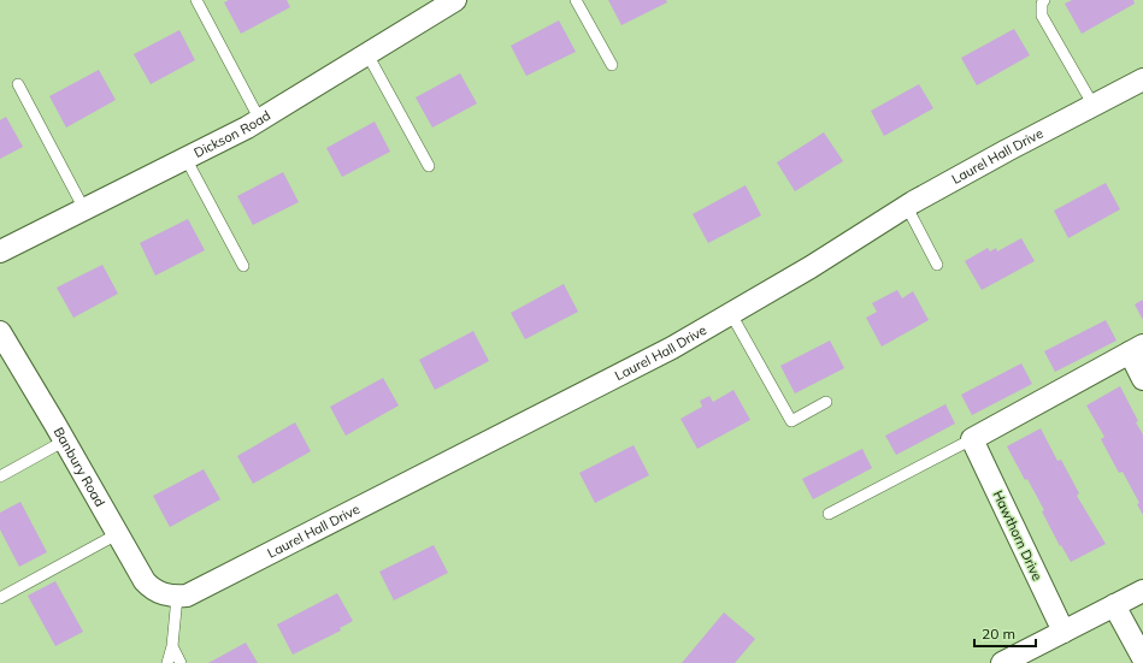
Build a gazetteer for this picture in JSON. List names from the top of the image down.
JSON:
{
  "streets": {
    "street": [
      "Dickson Road",
      "Laurel Hall Drive",
      "Banbury Road",
      "Hawthorn Drive"
    ]
  },
  "crossings": [
    ["Laurel Hall Drive", "Banbury Road"]
  ],
  "scale_bar": "20 m"
}
